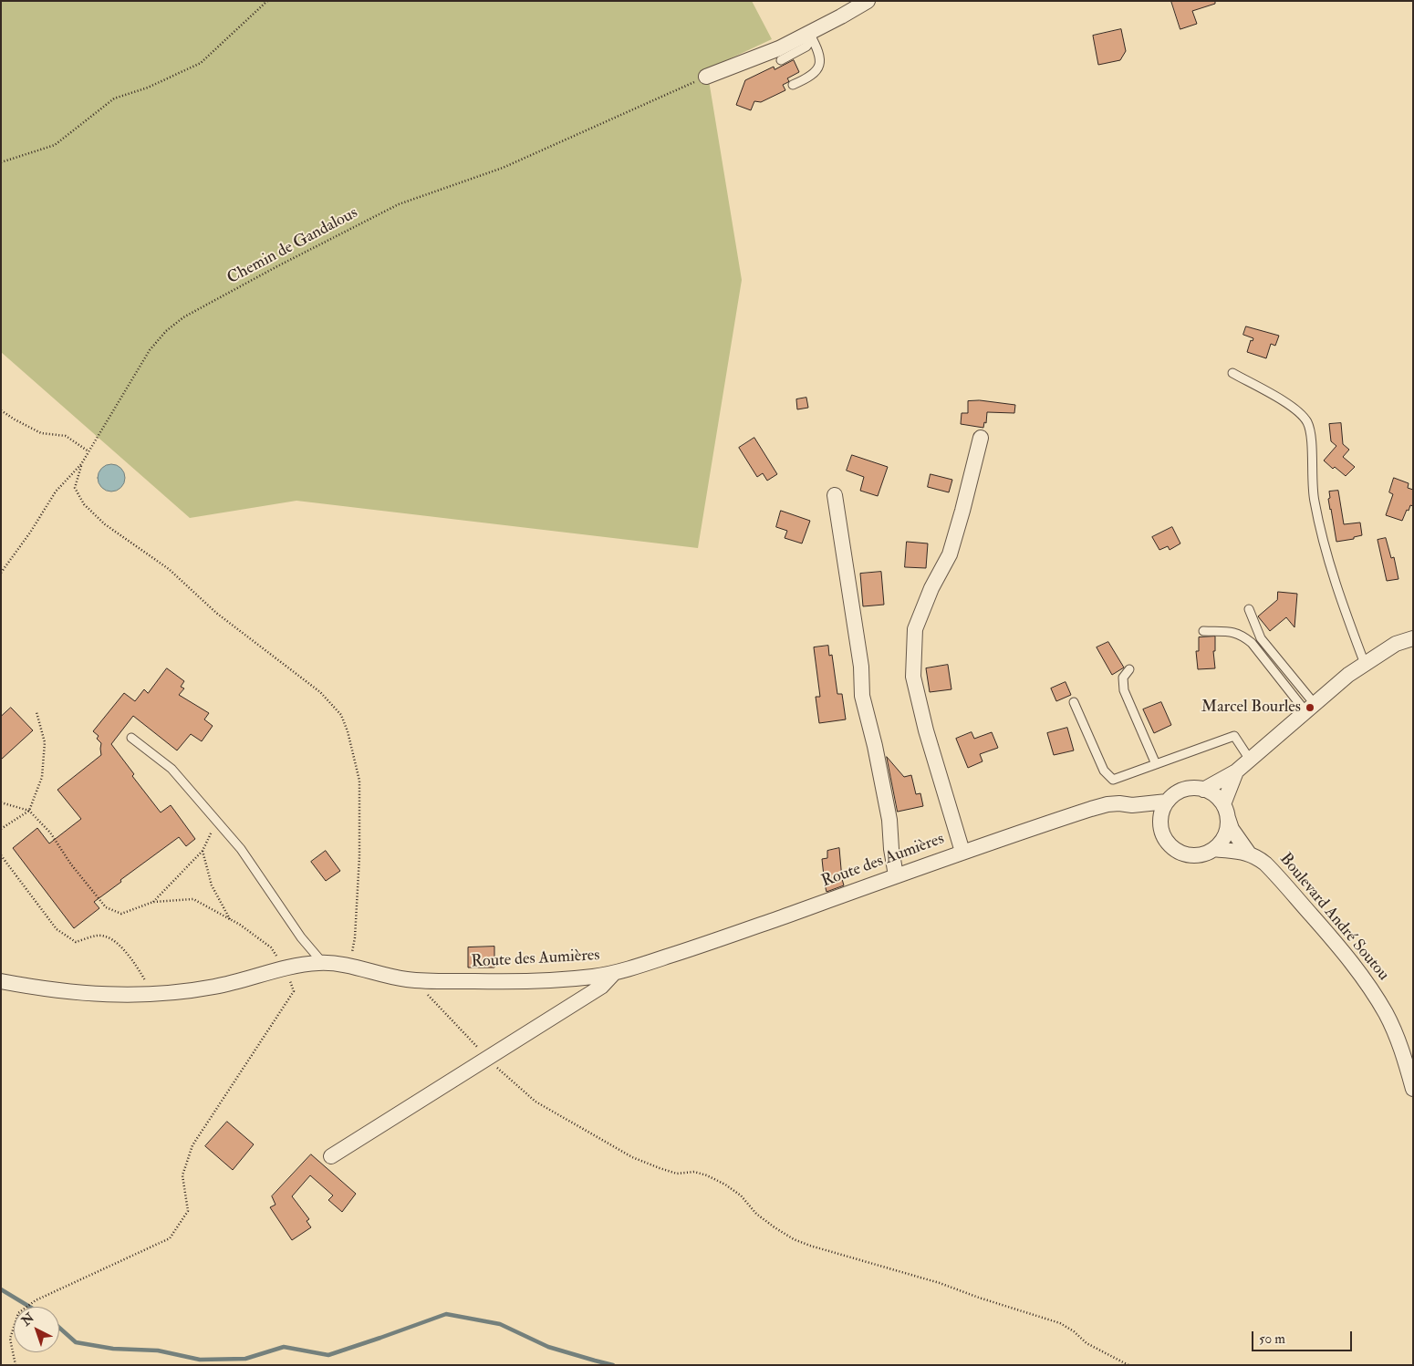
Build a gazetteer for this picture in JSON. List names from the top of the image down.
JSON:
{
  "streets": {
    "street": ["Route des Aumières", "Boulevard André Soutou"],
    "path": ["Chemin de Gandalous"]
  },
  "crossings": [
    ["Route des Aumières", "Boulevard André Soutou"]
  ],
  "places": ["Marcel Bourles"],
  "scale_bar": "50 m",
  "north": "top left"
}
